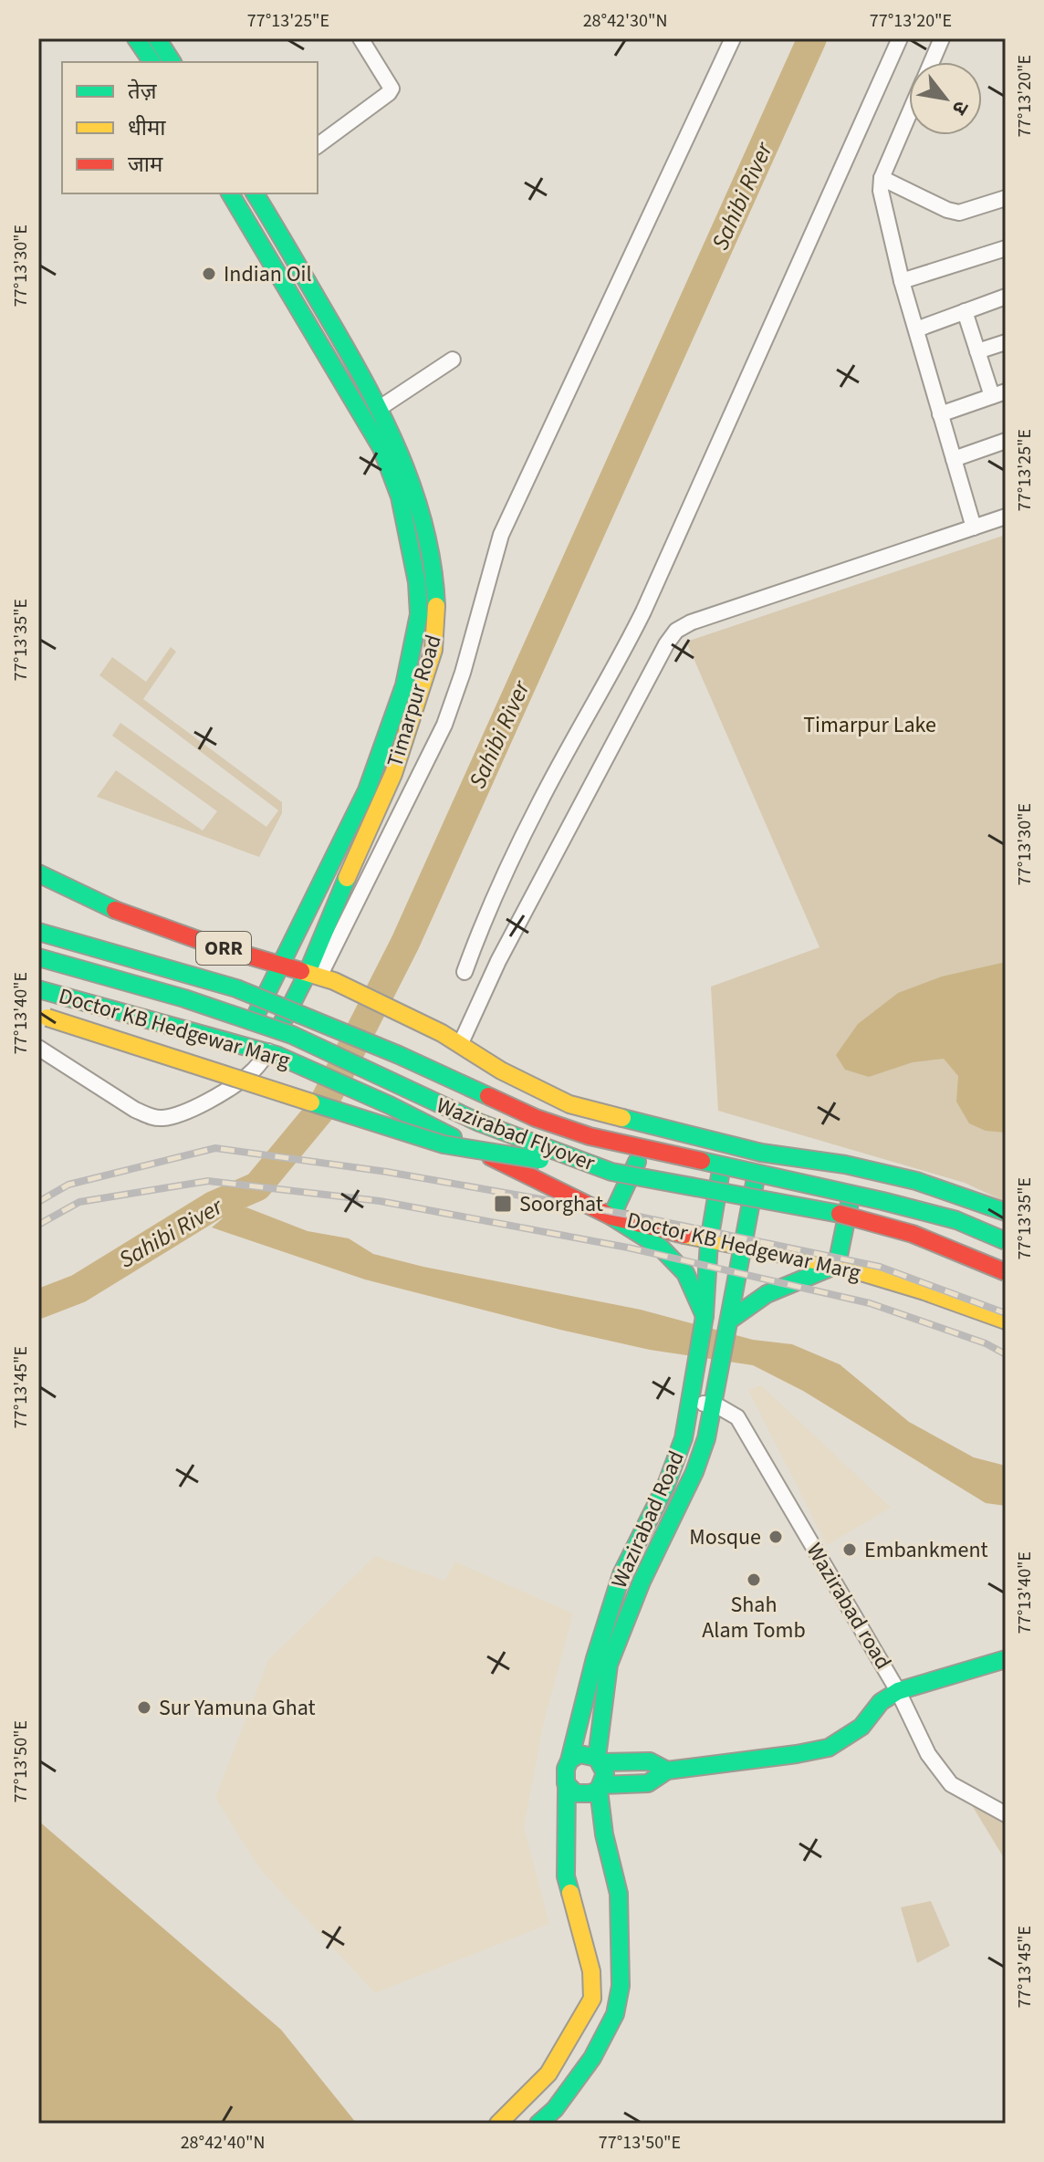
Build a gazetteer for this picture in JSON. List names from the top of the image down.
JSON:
{
  "streets": {
    "main road": [
      "Timarpur Road",
      "ORR",
      "Doctor KB Hedgewar Marg",
      "Wazirabad Flyover",
      "Wazirabad Road"
    ],
    "street": ["Wazirabad road"]
  },
  "crossings": [
    ["Timarpur Road", "ORR"],
    ["Timarpur Road", "Doctor KB Hedgewar Marg"],
    ["Doctor KB Hedgewar Marg", "Wazirabad Road"],
    ["Wazirabad Road", "Wazirabad road"]
  ],
  "water": ["Sahibi River"],
  "parks": ["Timarpur Lake"],
  "places": {
    "other": [
      "Indian Oil",
      "Mosque",
      "Embankment",
      "Shah Alam Tomb",
      "Sur Yamuna Ghat"
    ],
    "transit": ["Soorghat"]
  },
  "legend": ["तेज़", "धीमा", "जाम"],
  "north": "bottom right",
  "coordinates": [
    "77°13'25\"E",
    "28°42'30\"N",
    "77°13'20\"E",
    "77°13'30\"E",
    "77°13'35\"E",
    "77°13'40\"E",
    "77°13'45\"E",
    "77°13'50\"E",
    "28°42'40\"N"
  ]
}
